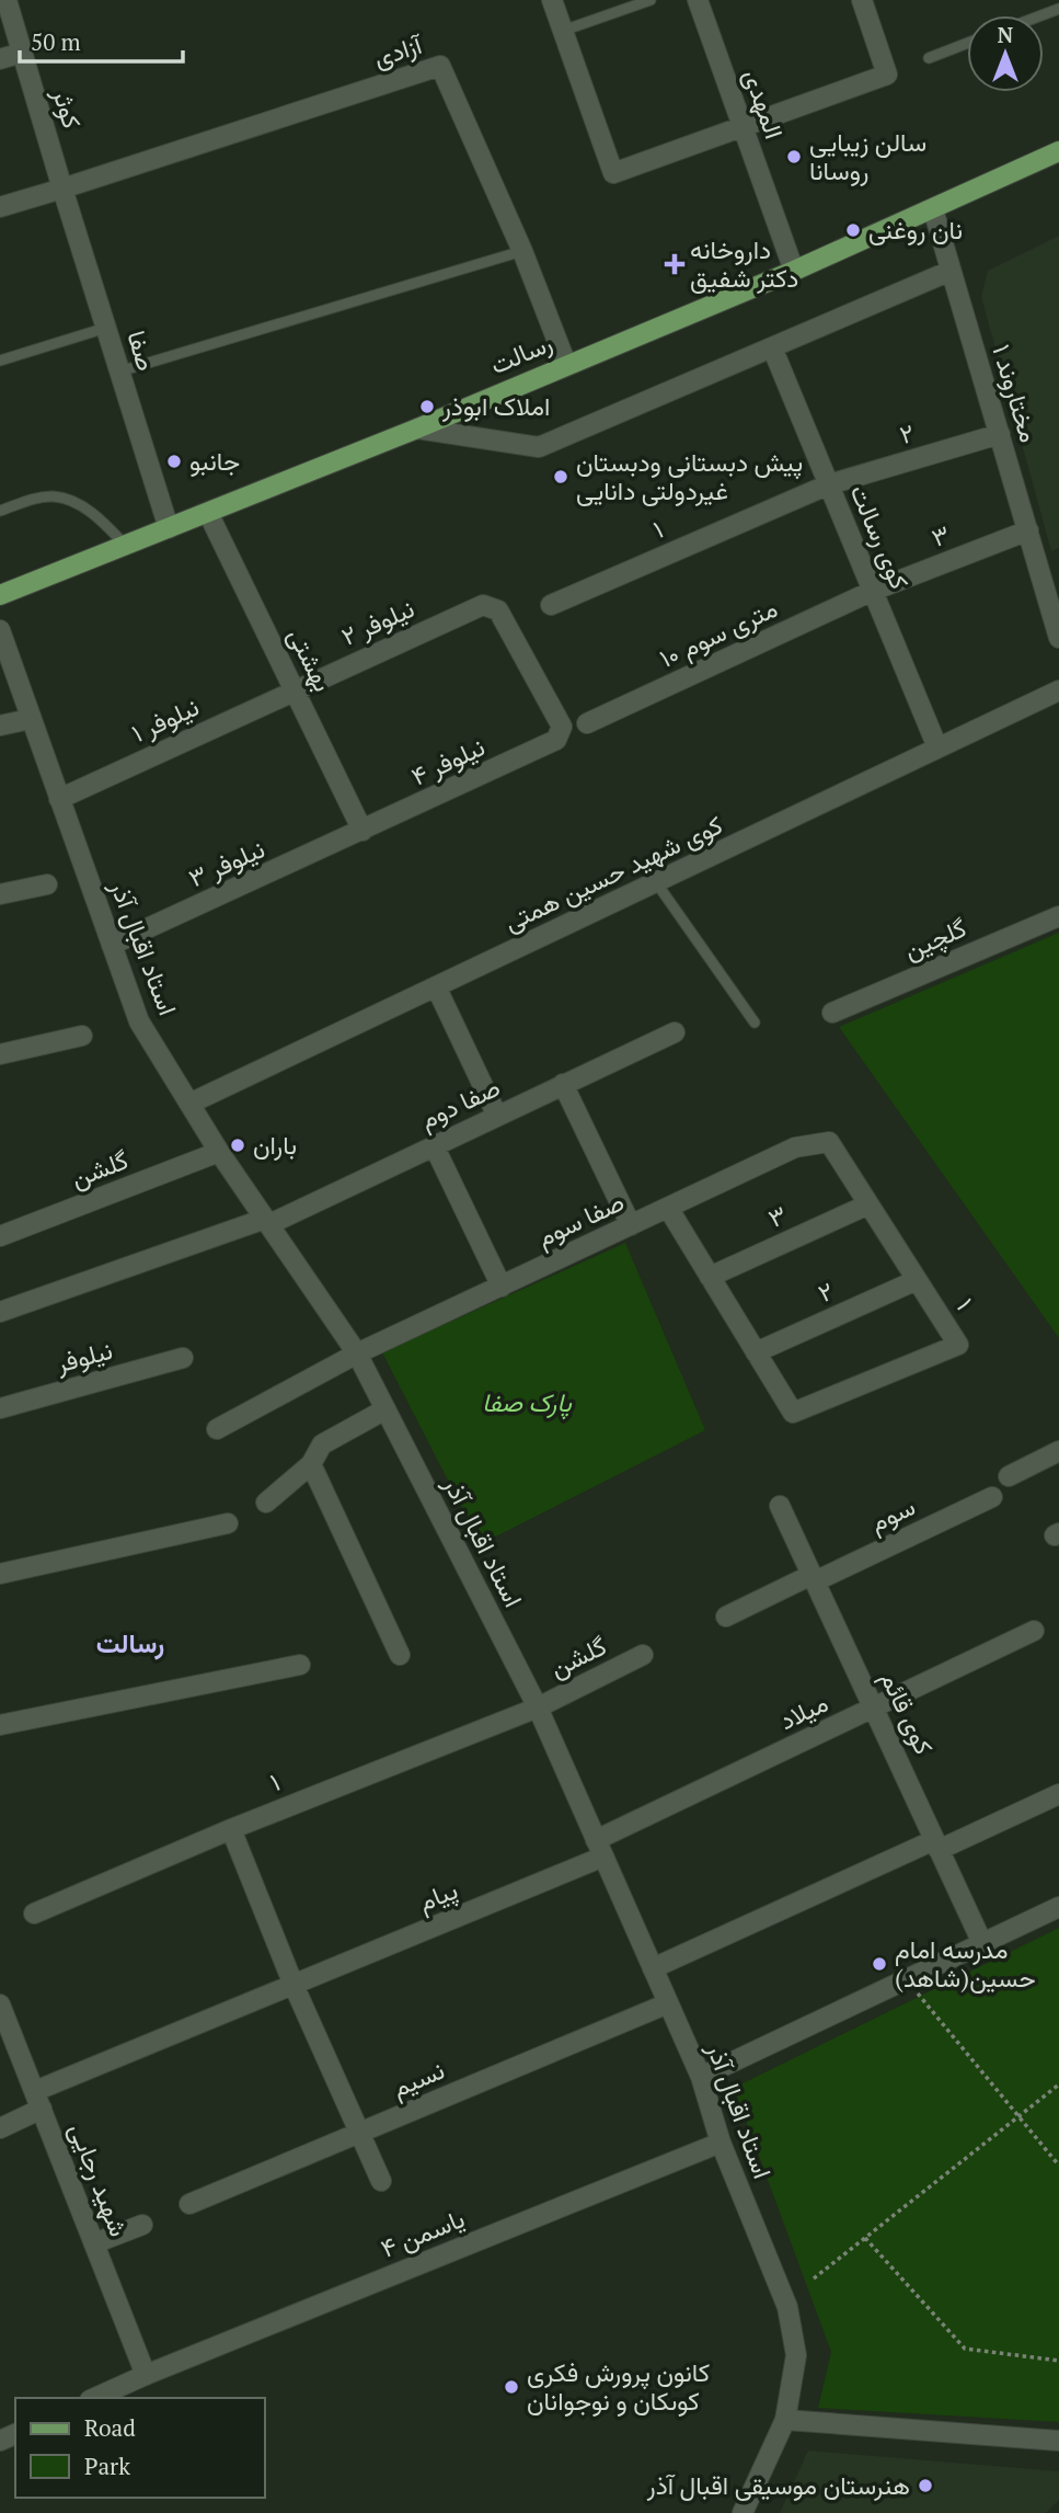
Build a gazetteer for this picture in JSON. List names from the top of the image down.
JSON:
{
  "streets": {
    "main road": ["رسالت"],
    "street": [
      "آزادی",
      "المهدی",
      "کوثر",
      "صفا",
      "مختاروند ۱",
      "۲",
      "۱",
      "۳",
      "کوی رسالت",
      "نیلوفر ۲",
      "۱۰ متری سوم",
      "بهشتی",
      "نیلوفر ۱",
      "نیلوفر ۴",
      "نیلوفر ۳",
      "کوی شهید حسین همتی",
      "گلچین",
      "استاد اقبال آذر",
      "صفا دوم",
      "گلشن",
      "صفا سوم",
      "نیلوفر",
      "سوم",
      "میلاد",
      "کوی قائم",
      "پیام",
      "نسیم",
      "شهید رجایی",
      "یاسمن ۴"
    ]
  },
  "crossings": [
    ["آزادی", "کوثر"],
    ["آزادی", "صفا"],
    ["آزادی", "رسالت"],
    ["المهدی", "رسالت"],
    ["کوثر", "صفا"],
    ["صفا", "رسالت"],
    ["رسالت", "مختاروند ۱"],
    ["رسالت", "بهشتی"],
    ["مختاروند ۱", "۲"],
    ["مختاروند ۱", "۳"],
    ["۲", "۱"],
    ["۲", "کوی رسالت"],
    ["۱", "۳"],
    ["۱", "کوی رسالت"],
    ["۱", "استاد اقبال آذر"],
    ["۱", "گلشن"],
    ["۱", "صفا سوم"],
    ["۳", "کوی رسالت"],
    ["۳", "۱۰ متری سوم"],
    ["کوی رسالت", "۱۰ متری سوم"],
    ["کوی رسالت", "کوی شهید حسین همتی"],
    ["نیلوفر ۲", "بهشتی"],
    ["نیلوفر ۲", "نیلوفر ۱"],
    ["نیلوفر ۲", "نیلوفر ۴"],
    ["بهشتی", "نیلوفر ۱"],
    ["بهشتی", "نیلوفر ۴"],
    ["بهشتی", "نیلوفر ۳"],
    ["نیلوفر ۱", "استاد اقبال آذر"],
    ["نیلوفر ۴", "نیلوفر ۳"],
    ["نیلوفر ۳", "استاد اقبال آذر"],
    ["کوی شهید حسین همتی", "استاد اقبال آذر"],
    ["استاد اقبال آذر", "صفا دوم"],
    ["استاد اقبال آذر", "گلشن"],
    ["استاد اقبال آذر", "صفا سوم"],
    ["استاد اقبال آذر", "میلاد"],
    ["استاد اقبال آذر", "پیام"],
    ["استاد اقبال آذر", "نسیم"],
    ["استاد اقبال آذر", "یاسمن ۴"],
    ["سوم", "کوی قائم"],
    ["میلاد", "کوی قائم"],
    ["میلاد", "پیام"],
    ["پیام", "شهید رجایی"],
    ["شهید رجایی", "یاسمن ۴"]
  ],
  "districts": ["رسالت"],
  "parks": ["پارک صفا"],
  "places": {
    "other": [
      "سالن زیبایی روسانا",
      "نان روغنی",
      "املاک ابوذر",
      "جانبو",
      "پیش دبستانی ودبستان غیردولتی دانایی",
      "باران",
      "مدرسه امام حسین(شاهد)",
      "کانون پرورش فکرى کوىکان و نوجوانان",
      "هنرستان موسیقی اقبال آذر"
    ],
    "health": ["داروخانه دکتر شفیق"]
  },
  "legend": ["Road", "Park"],
  "scale_bar": "50 m",
  "north": "top"
}
